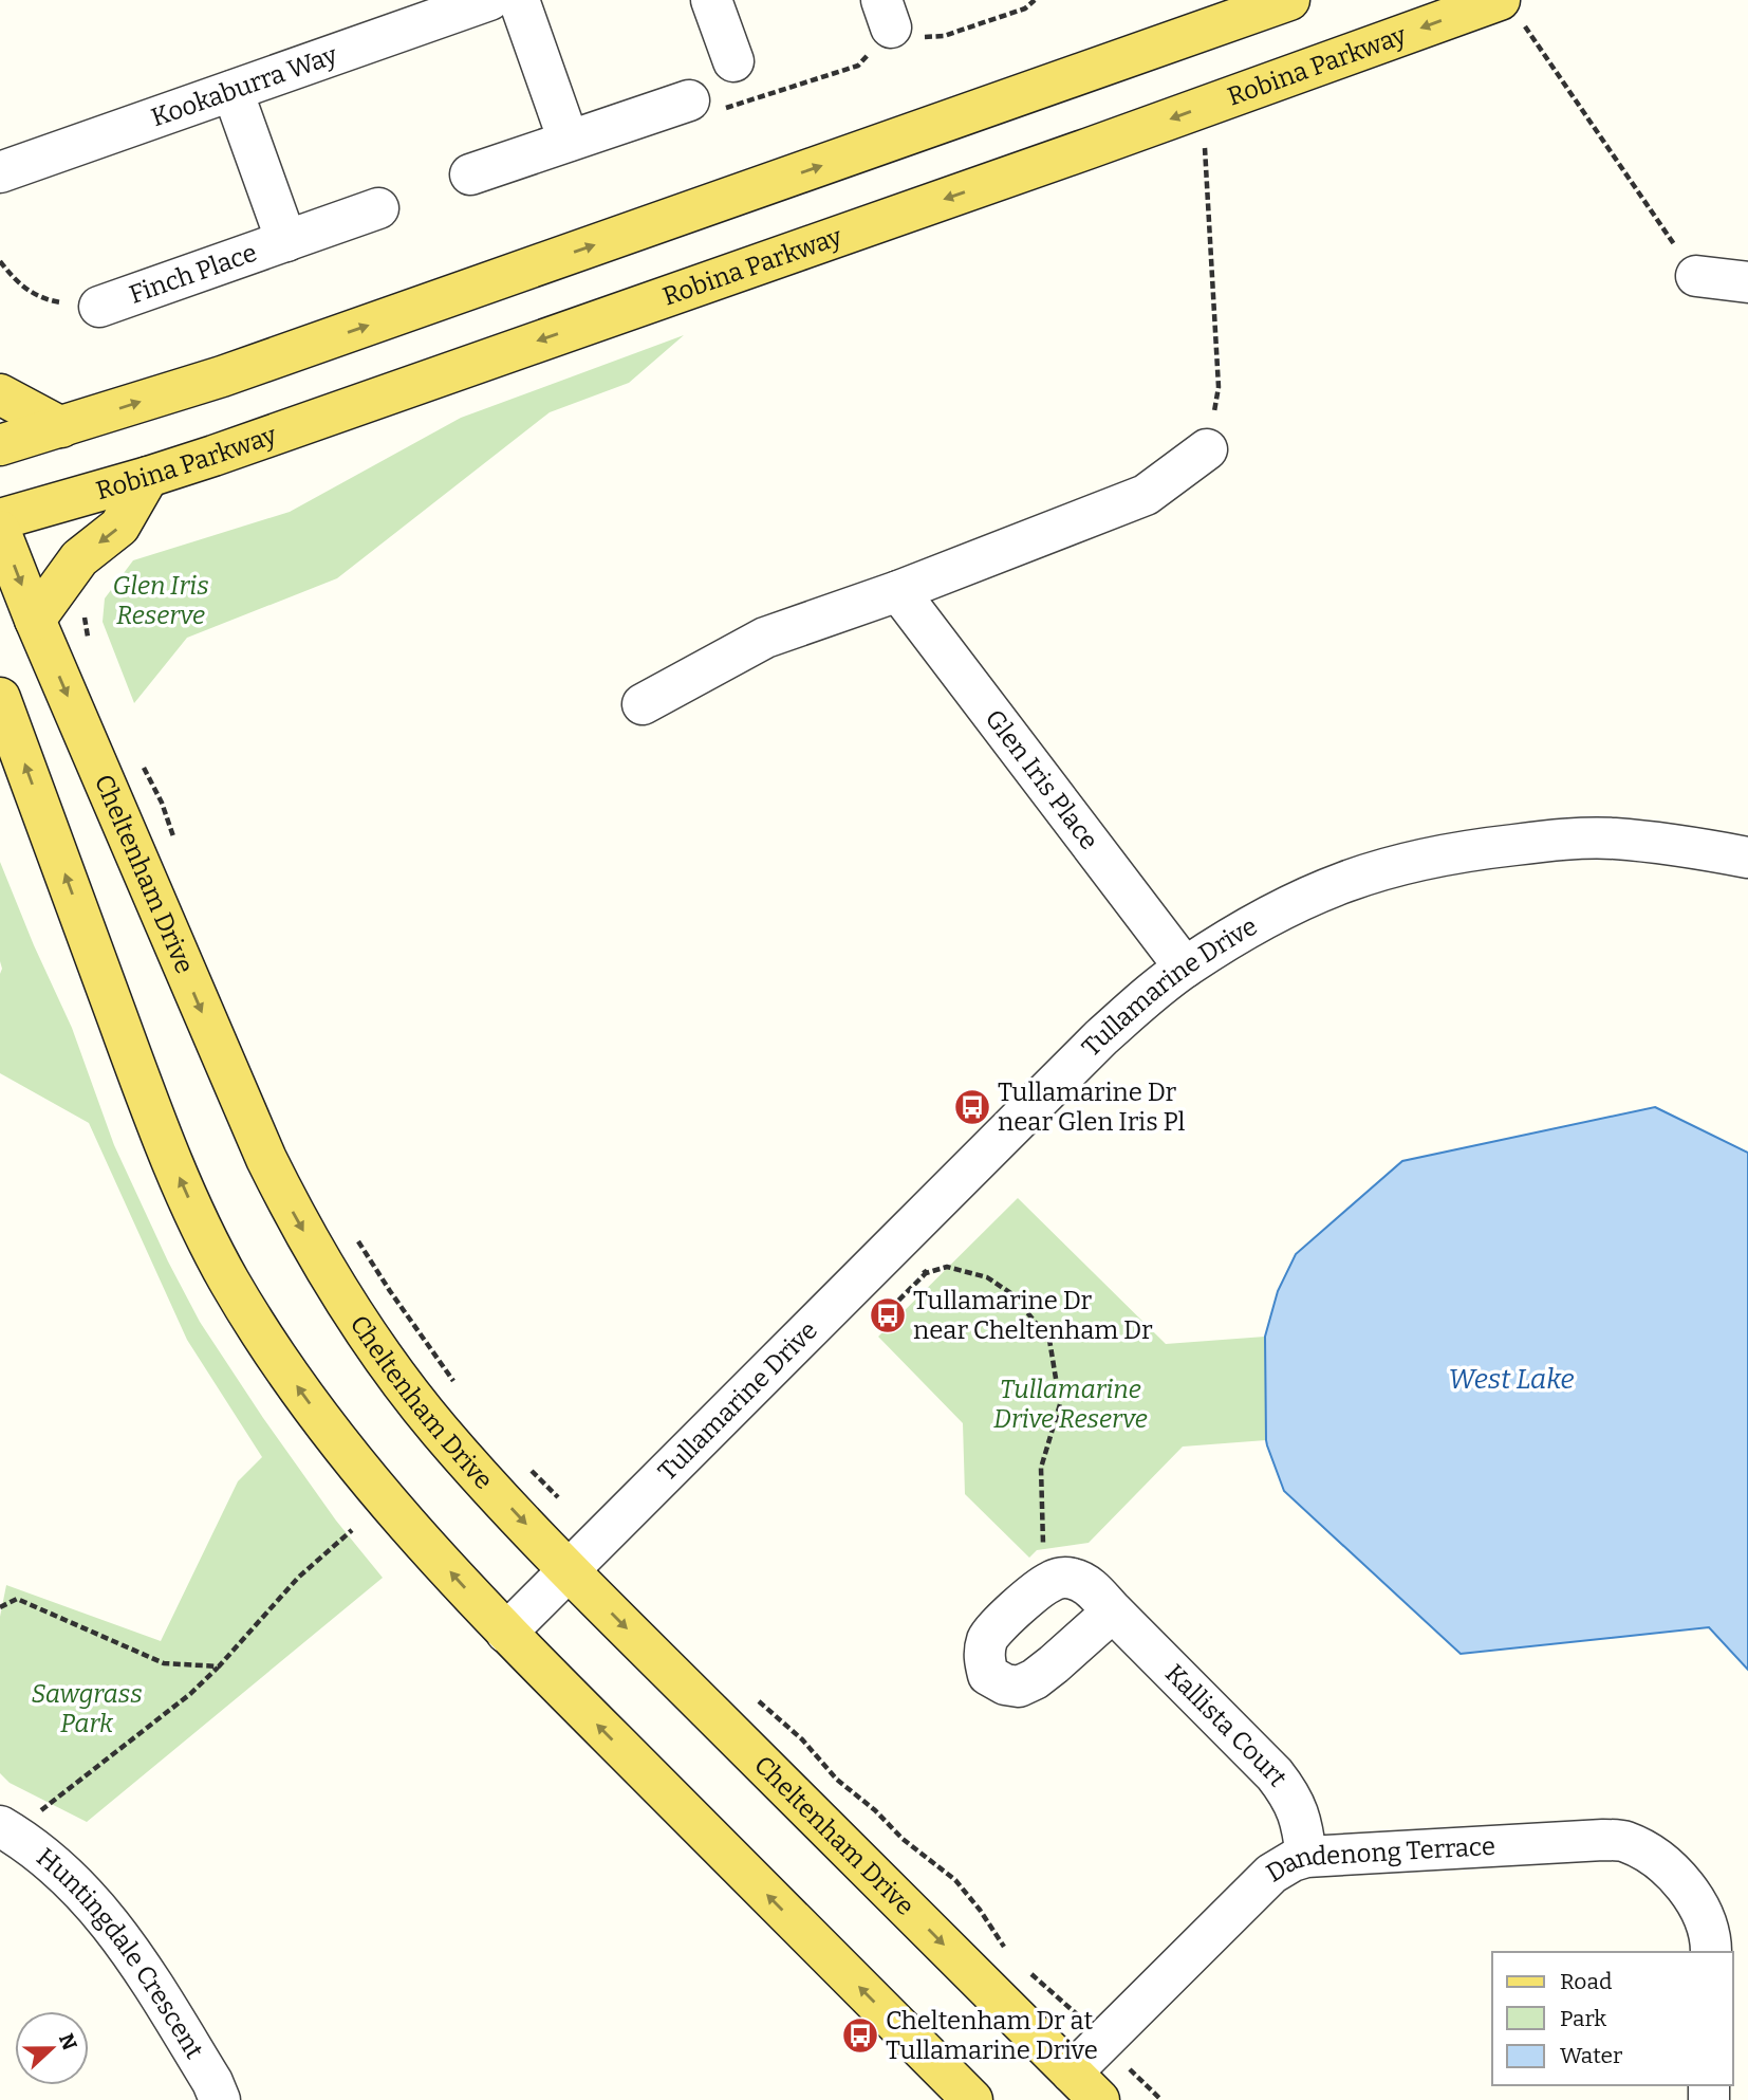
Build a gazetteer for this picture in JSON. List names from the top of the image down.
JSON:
{
  "streets": {
    "main road": ["Robina Parkway", "Cheltenham Drive"],
    "street": [
      "Kookaburra Way",
      "Finch Place",
      "Glen Iris Place",
      "Tullamarine Drive",
      "Kallista Court",
      "Dandenong Terrace",
      "Huntingdale Crescent"
    ]
  },
  "crossings": [
    ["Kookaburra Way", "Finch Place"],
    ["Glen Iris Place", "Tullamarine Drive"],
    ["Cheltenham Drive", "Tullamarine Drive"],
    ["Cheltenham Drive", "Dandenong Terrace"],
    ["Kallista Court", "Dandenong Terrace"]
  ],
  "water": ["West Lake"],
  "parks": ["Glen Iris Reserve", "Tullamarine Drive Reserve", "Sawgrass Park"],
  "places": {
    "bus stop": ["Tullamarine Dr near Glen Iris Pl", "Tullamarine Dr near Cheltenham Dr", "Cheltenham Dr at Tullamarine Drive"]
  },
  "legend": ["Road", "Park", "Water"],
  "north": "right"
}
